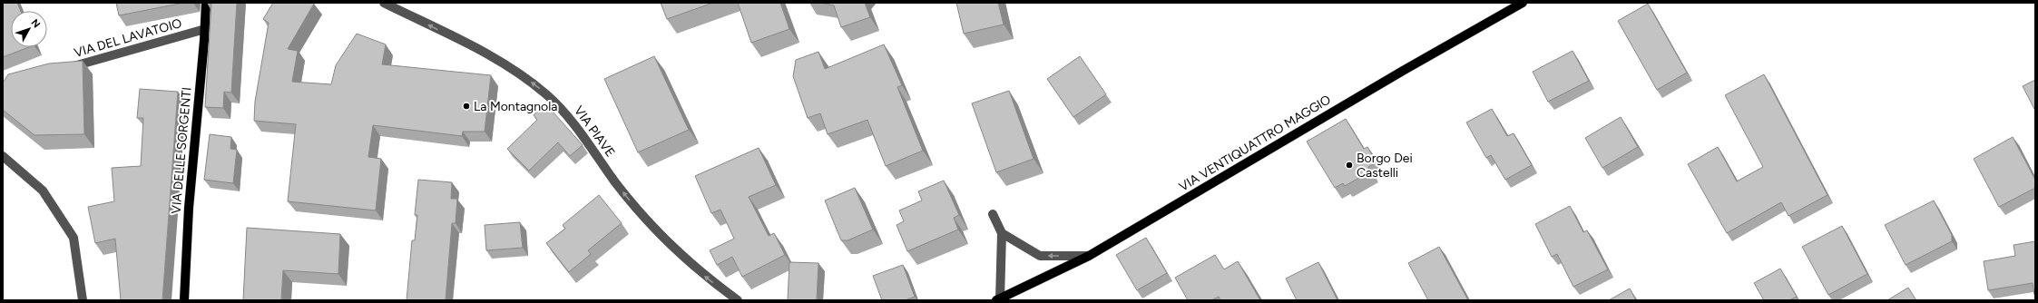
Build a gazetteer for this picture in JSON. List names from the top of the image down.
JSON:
{
  "streets": {
    "main road": ["VIA VENTIQUATTRO MAGGIO", "VIA DELLE SORGENTI"],
    "street": ["VIA DEL LAVATOIO", "VIA PIAVE"]
  },
  "crossings": [
    ["VIA DEL LAVATOIO", "VIA DELLE SORGENTI"]
  ],
  "one_way": ["VIA PIAVE"],
  "places": ["La Montagnola", "Borgo Dei Castelli"],
  "north": "top right"
}
